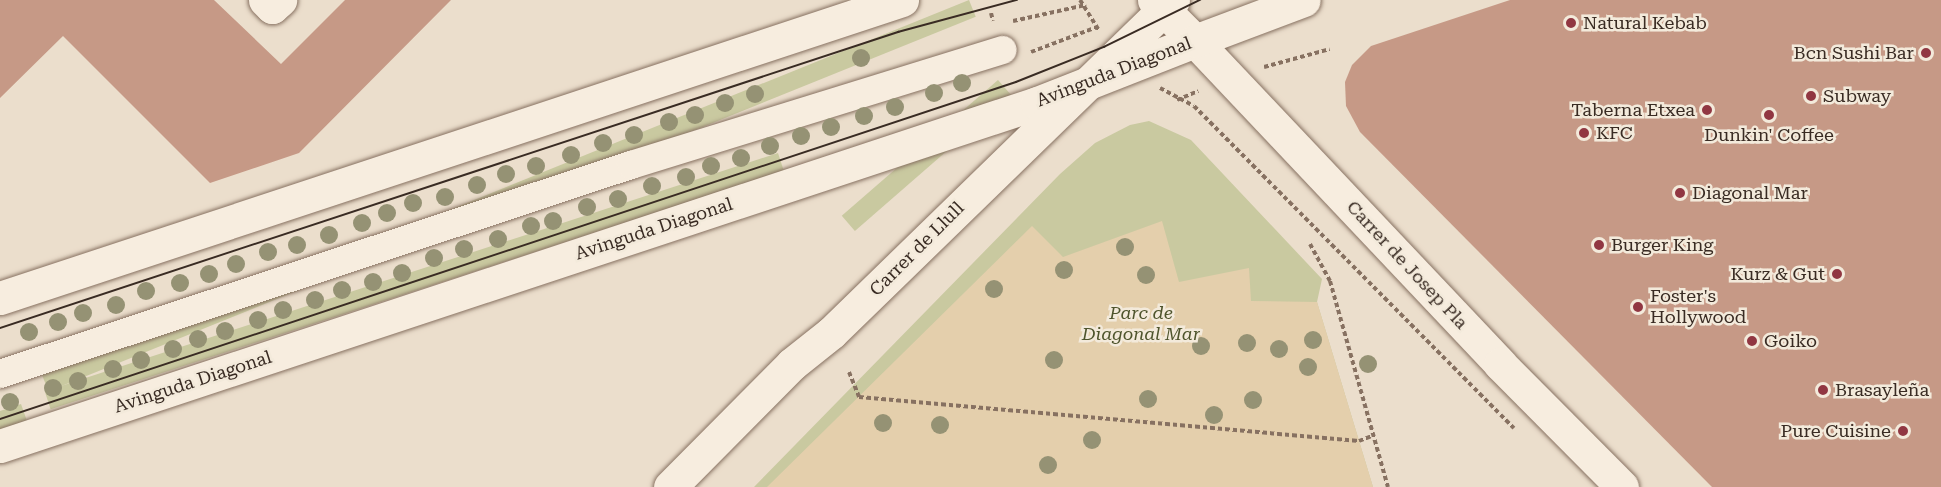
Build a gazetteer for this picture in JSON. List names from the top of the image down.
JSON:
{
  "streets": {
    "street": ["Avinguda Diagonal", "Carrer de Llull", "Carrer de Josep Pla"]
  },
  "crossings": [
    ["Avinguda Diagonal", "Carrer de Llull"],
    ["Avinguda Diagonal", "Carrer de Josep Pla"],
    ["Carrer de Llull", "Carrer de Josep Pla"]
  ],
  "parks": ["Parc de Diagonal Mar"],
  "places": [
    "Natural Kebab",
    "Bcn Sushi Bar",
    "Subway",
    "Taberna Etxea",
    "Dunkin' Coffee",
    "KFC",
    "Diagonal Mar",
    "Burger King",
    "Kurz & Gut",
    "Foster's Hollywood",
    "Goiko",
    "Brasayleña",
    "Pure Cuisine"
  ]
}
